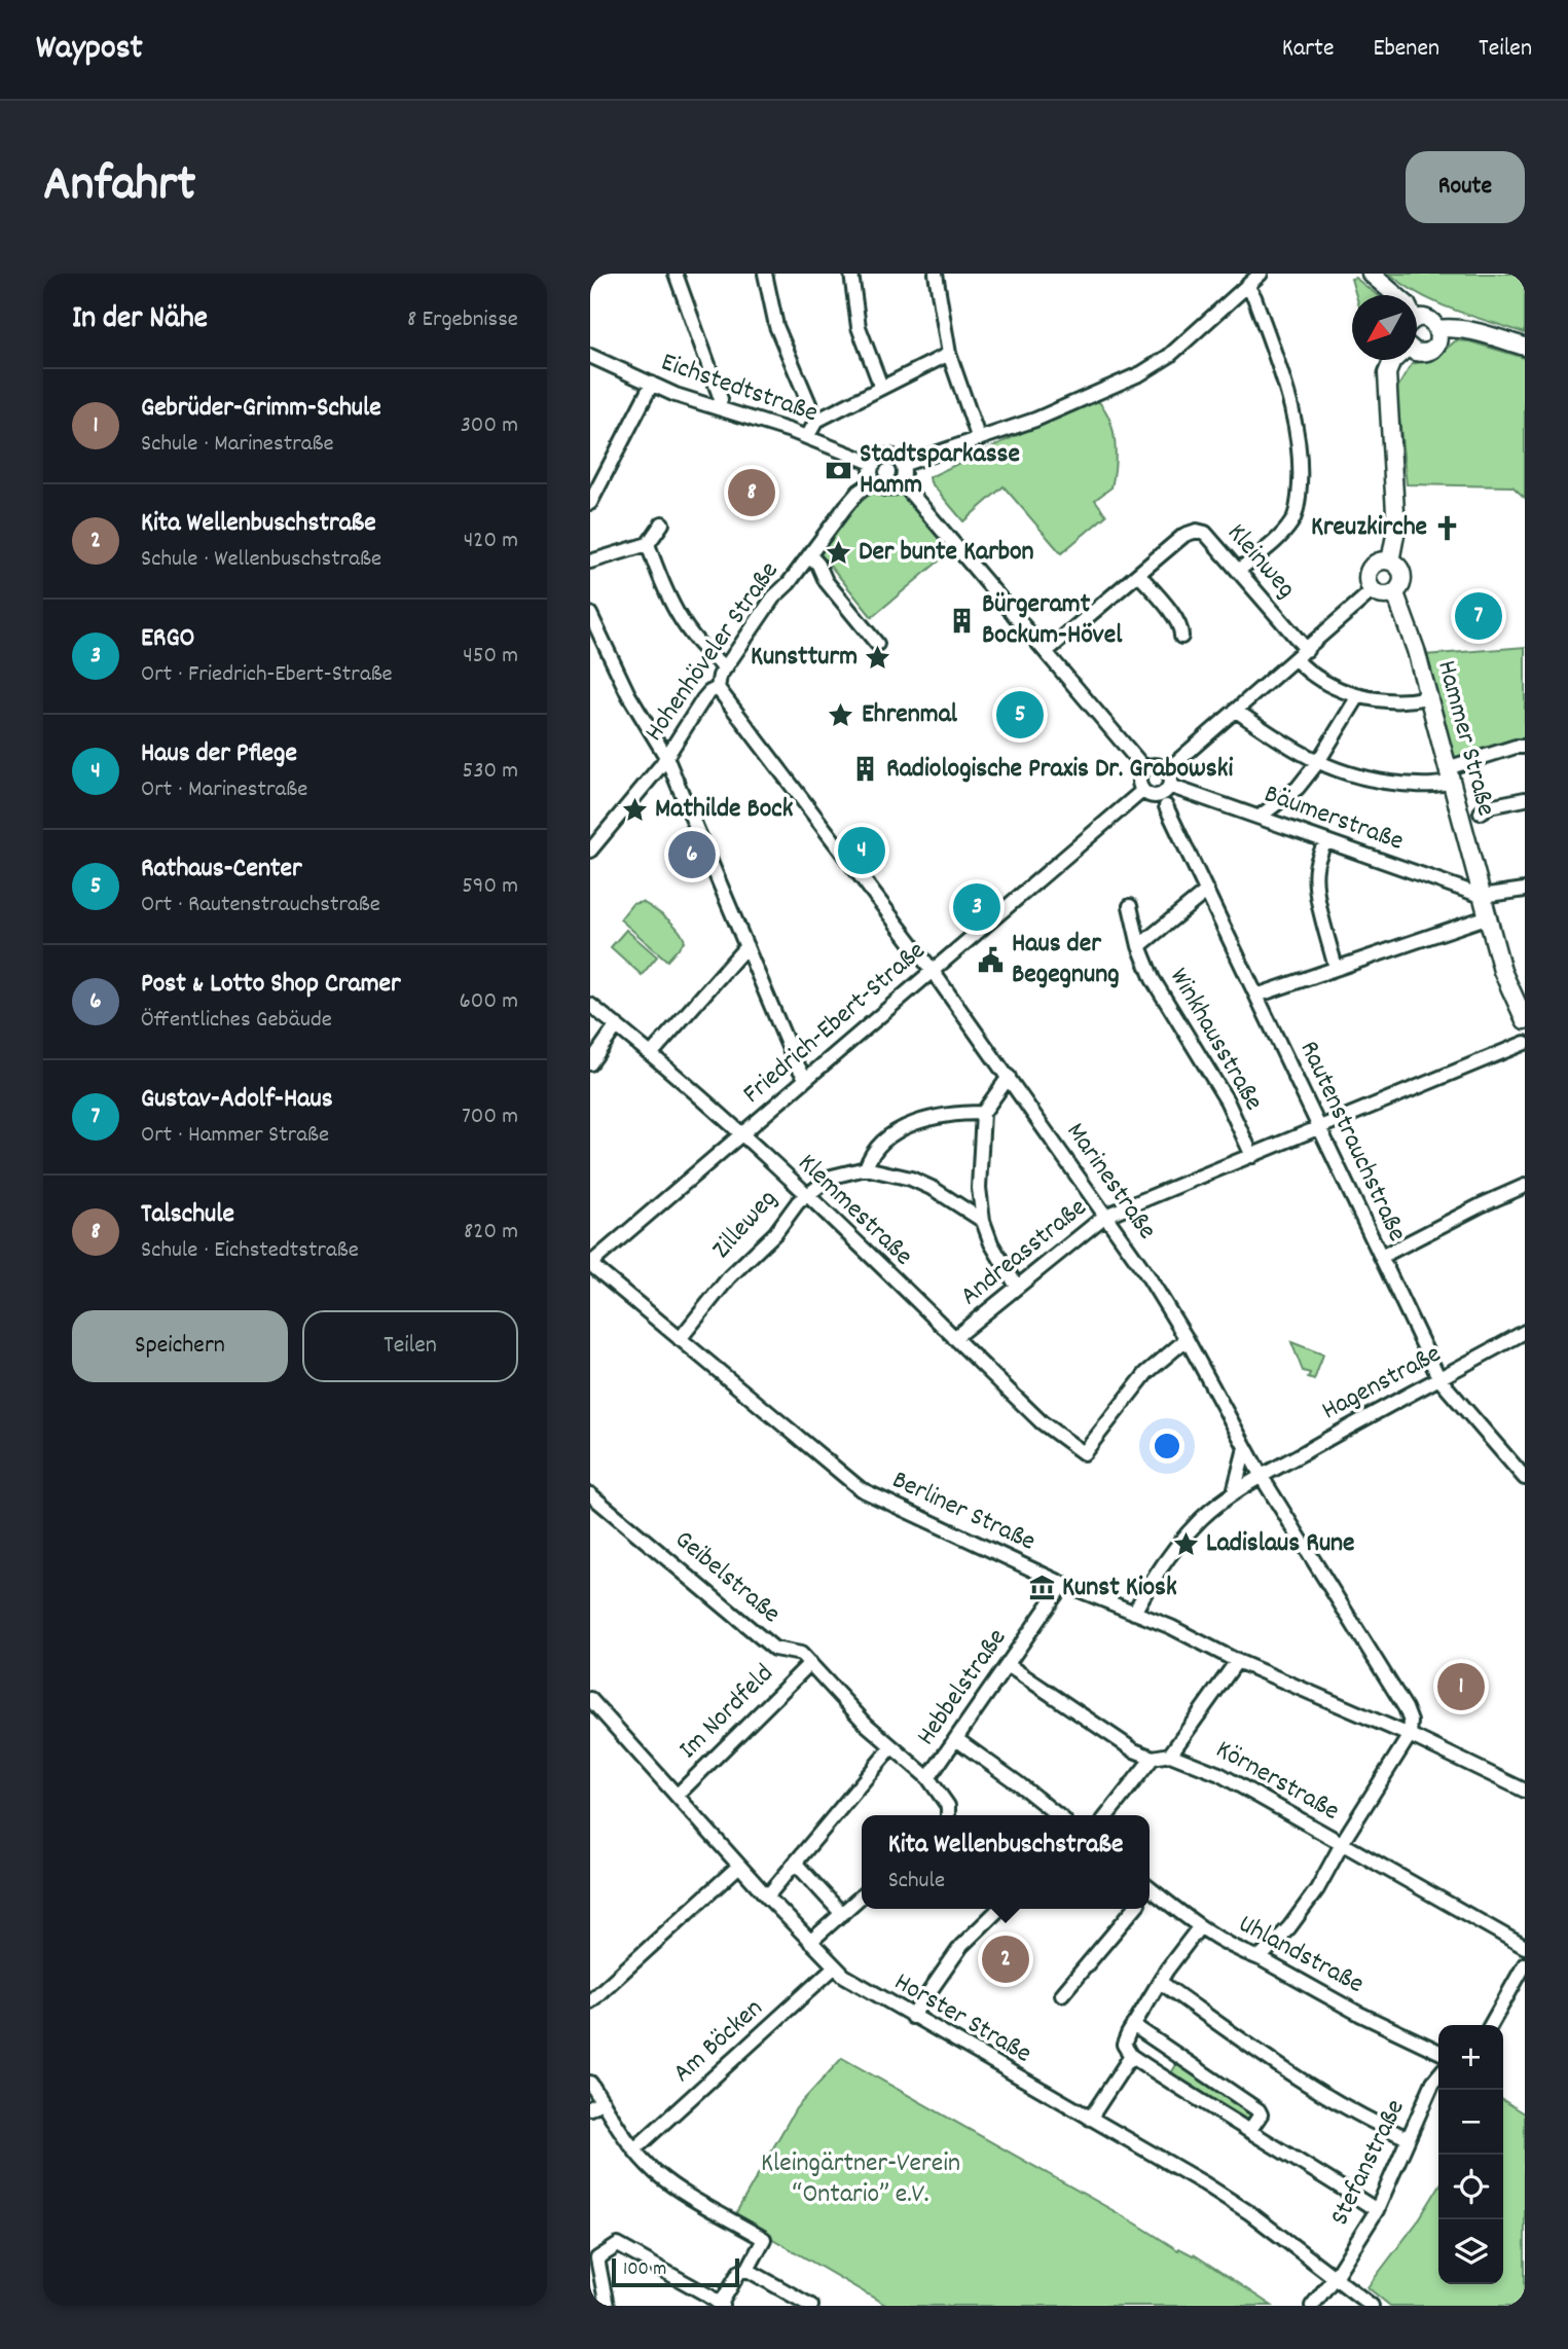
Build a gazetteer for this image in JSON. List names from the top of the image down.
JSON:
{
  "streets": {
    "main road": ["Hammer Straße"],
    "street": [
      "Eichstedtstraße",
      "Kleinweg",
      "Hohenhöveler Straße",
      "Bäumerstraße",
      "Friedrich-Ebert-Straße",
      "Winkhausstraße",
      "Rautenstrauchstraße",
      "Marinestraße",
      "Klemmestraße",
      "Zilleweg",
      "Andreasstraße",
      "Hagenstraße",
      "Berliner Straße",
      "Geibelstraße",
      "Hebbelstraße",
      "Im Nordfeld",
      "Körnerstraße",
      "Uhlandstraße",
      "Horster Straße",
      "Am Böcken",
      "Stefanstraße"
    ]
  },
  "crossings": [
    ["Eichstedtstraße", "Hohenhöveler Straße"],
    ["Hohenhöveler Straße", "Marinestraße"],
    ["Hammer Straße", "Bäumerstraße"],
    ["Bäumerstraße", "Friedrich-Ebert-Straße"],
    ["Friedrich-Ebert-Straße", "Marinestraße"],
    ["Friedrich-Ebert-Straße", "Klemmestraße"],
    ["Friedrich-Ebert-Straße", "Berliner Straße"],
    ["Winkhausstraße", "Rautenstrauchstraße"],
    ["Winkhausstraße", "Andreasstraße"],
    ["Rautenstrauchstraße", "Andreasstraße"],
    ["Rautenstrauchstraße", "Hagenstraße"],
    ["Marinestraße", "Klemmestraße"],
    ["Marinestraße", "Andreasstraße"],
    ["Marinestraße", "Hagenstraße"],
    ["Marinestraße", "Berliner Straße"],
    ["Klemmestraße", "Zilleweg"],
    ["Klemmestraße", "Andreasstraße"],
    ["Zilleweg", "Berliner Straße"],
    ["Berliner Straße", "Hebbelstraße"],
    ["Geibelstraße", "Hebbelstraße"],
    ["Geibelstraße", "Im Nordfeld"],
    ["Im Nordfeld", "Horster Straße"],
    ["Horster Straße", "Am Böcken"],
    ["Horster Straße", "Stefanstraße"]
  ],
  "parks": ["Kleingärtner-Verein “Ontario” e.V."],
  "places": {
    "bank": ["Stadtsparkasse Hamm"],
    "church": ["Kreuzkirche"],
    "place": [
      "Der bunte Karbon",
      "Kunstturm",
      "Ehrenmal",
      "Mathilde Bock",
      "Ladislaus Rune"
    ],
    "building": ["Bürgeramt Bockum-Hövel", "Radiologische Praxis Dr. Grabowski"],
    "public building": ["Haus der Begegnung"],
    "museum": ["Kunst Kiosk"]
  },
  "scale_bar": "100 m",
  "north": "bottom left",
  "page": {
    "header": "Waypost",
    "nav": ["Karte", "Ebenen", "Teilen"],
    "title": "Anfahrt",
    "buttons": [
      "Route",
      ["Speichern", "Teilen"]
    ],
    "heading": ["In der Nähe", "8 Ergebnisse"],
    "list": [
      {
        "mark": "1",
        "name": "Gebrüder-Grimm-Schule",
        "note": "Schule · Marinestraße",
        "value": "300 m"
      },
      {
        "mark": "2",
        "name": "Kita Wellenbuschstraße",
        "note": "Schule · Wellenbuschstraße",
        "value": "420 m"
      },
      {
        "mark": "3",
        "name": "ERGO",
        "note": "Ort · Friedrich-Ebert-Straße",
        "value": "450 m"
      },
      {
        "mark": "4",
        "name": "Haus der Pflege",
        "note": "Ort · Marinestraße",
        "value": "530 m"
      },
      {
        "mark": "5",
        "name": "Rathaus-Center",
        "note": "Ort · Rautenstrauchstraße",
        "value": "590 m"
      },
      {
        "mark": "6",
        "name": "Post & Lotto Shop Cramer",
        "note": "Öffentliches Gebäude",
        "value": "600 m"
      },
      {
        "mark": "7",
        "name": "Gustav-Adolf-Haus",
        "note": "Ort · Hammer Straße",
        "value": "700 m"
      },
      {
        "mark": "8",
        "name": "Talschule",
        "note": "Schule · Eichstedtstraße",
        "value": "820 m"
      }
    ],
    "pins": [
      "8",
      "7",
      "5",
      "4",
      "6",
      "3",
      "1",
      "2"
    ],
    "popup": ["Kita Wellenbuschstraße", "Schule"],
    "map_buttons": ["+", "−"],
    "scale": "100 m"
  }
}
